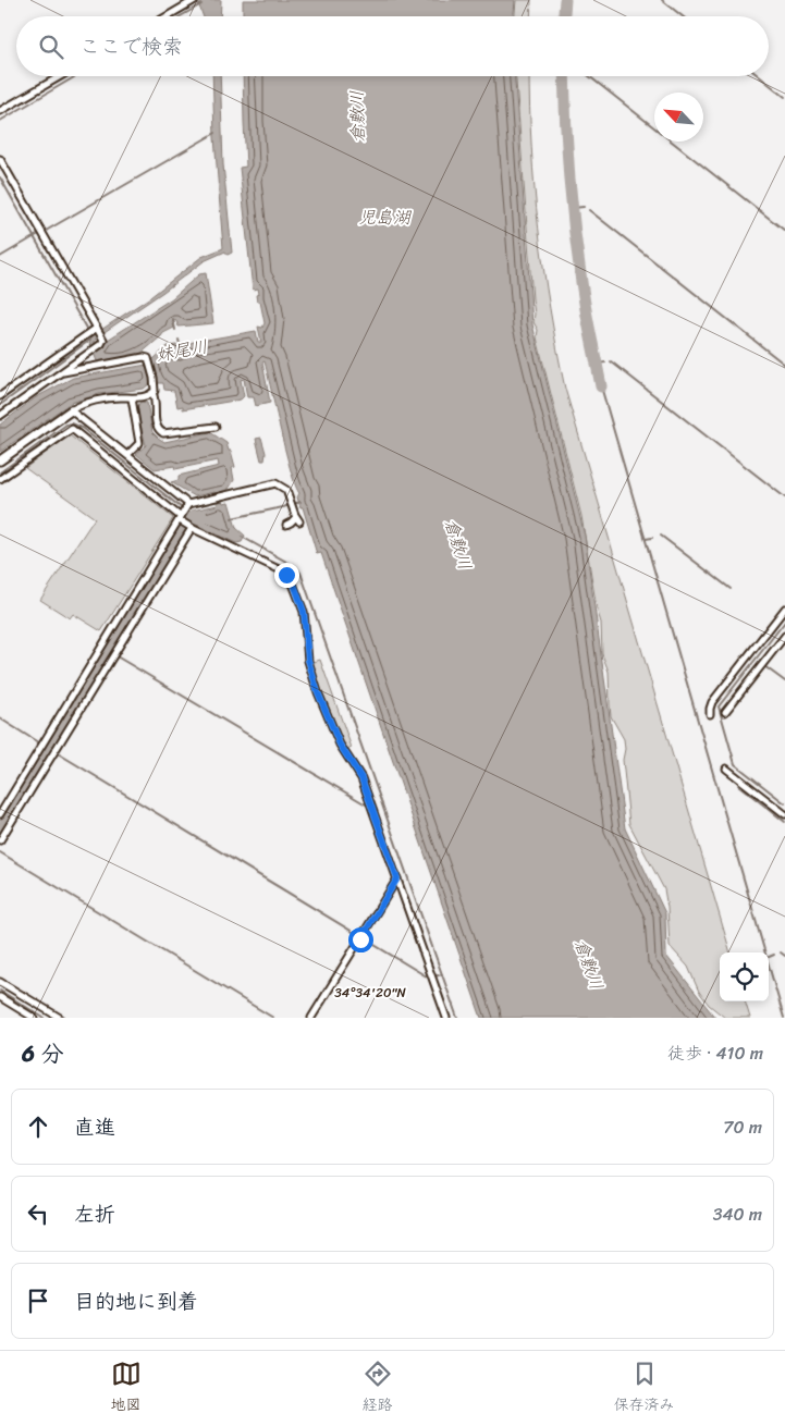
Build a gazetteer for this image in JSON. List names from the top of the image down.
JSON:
{
  "water": ["倉敷川", "児島湖", "妹尾川"],
  "north": "top left",
  "page": {
    "search": "ここで検索",
    "heading": ["6 分", "徒歩 · 410 m"],
    "list": [
      ["直進", "70 m"],
      ["左折", "340 m"],
      "目的地に到着"
    ],
    "nav": ["地図", "経路", "保存済み"]
  },
  "coordinates": ["34°34'20\"N"]
}
